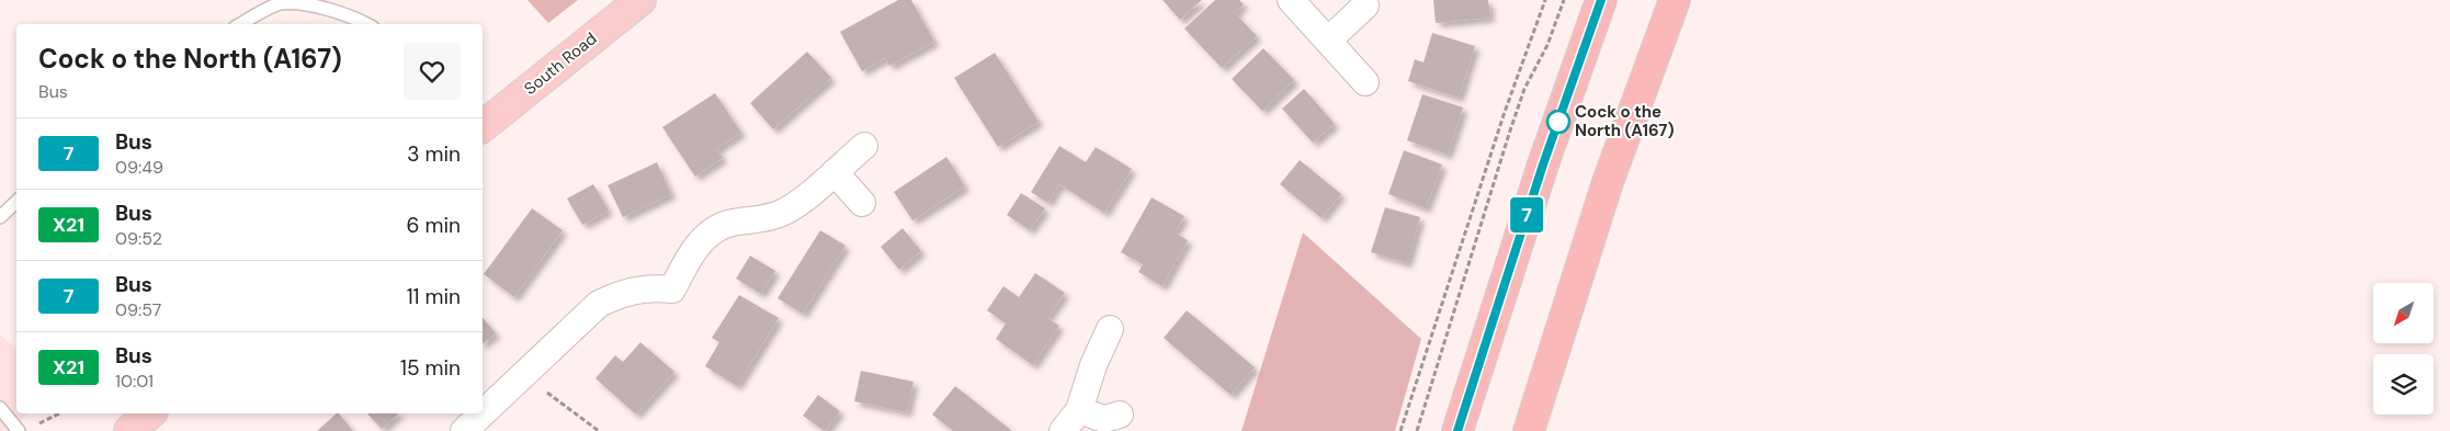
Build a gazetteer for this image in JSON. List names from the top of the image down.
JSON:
{
  "streets": {
    "main road": ["South Road"]
  },
  "places": ["Cock o the North (A167)"],
  "lines": ["bus line 7"],
  "north": "bottom left",
  "page": {
    "on_map": "7",
    "heading": ["Cock o the North (A167)", "Bus"],
    "list": [
      {
        "mark": "7",
        "name": "Bus",
        "note": "09:49",
        "value": "3 min"
      },
      {
        "mark": "X21",
        "name": "Bus",
        "note": "09:52",
        "value": "6 min"
      },
      {
        "mark": "7",
        "name": "Bus",
        "note": "09:57",
        "value": "11 min"
      },
      {
        "mark": "X21",
        "name": "Bus",
        "note": "10:01",
        "value": "15 min"
      }
    ]
  }
}
